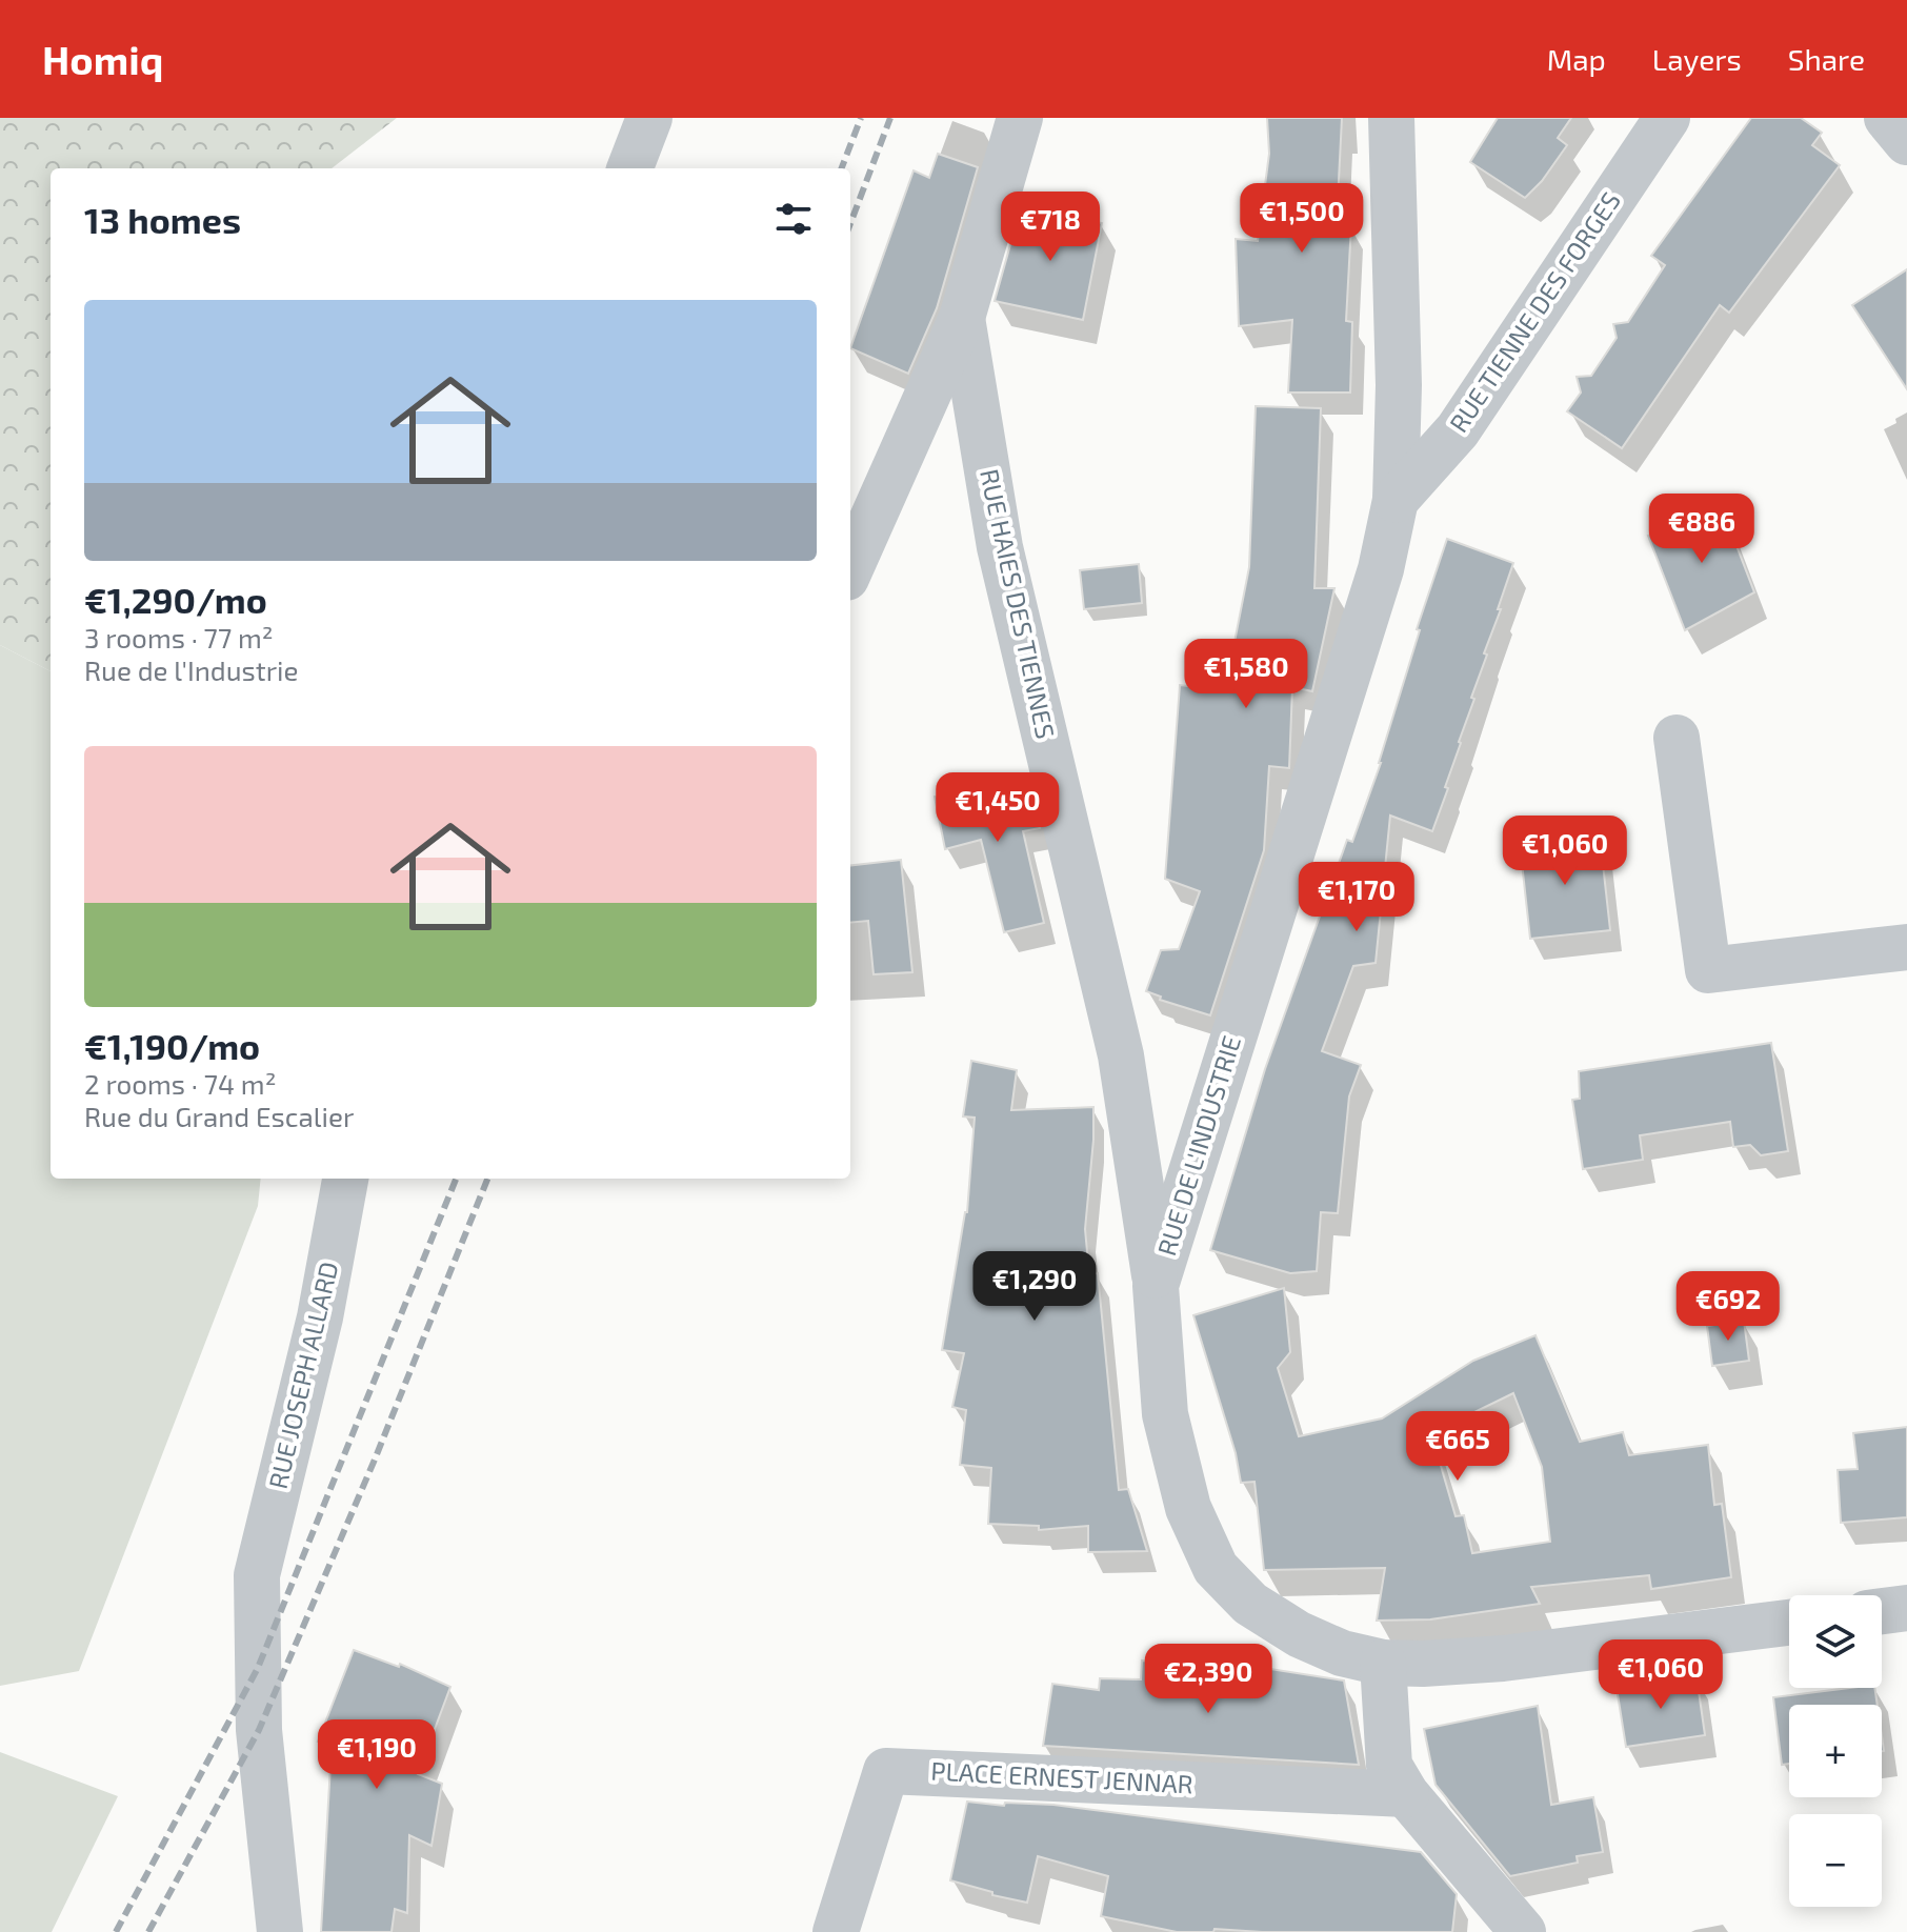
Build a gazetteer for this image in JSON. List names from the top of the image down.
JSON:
{
  "streets": {
    "street": [
      "RUE TIENNE DES FORGES",
      "RUE HAIES DES TIENNES",
      "RUE DE L'INDUSTRIE",
      "RUE JOSEPH ALLARD",
      "PLACE ERNEST JENNAR"
    ]
  },
  "crossings": [
    ["RUE TIENNE DES FORGES", "RUE DE L'INDUSTRIE"],
    ["RUE HAIES DES TIENNES", "RUE DE L'INDUSTRIE"]
  ],
  "page": {
    "header": "Homiq",
    "nav": ["Map", "Layers", "Share"],
    "heading": "13 homes",
    "price": [
      "€1,500",
      "€718",
      "€886",
      "€1,580",
      "€1,450",
      "€1,060",
      "€1,170",
      "€1,290",
      "€692",
      "€665",
      "€1,060",
      "€2,390",
      "€1,190"
    ],
    "list": [
      {
        "name": "€1,290/mo",
        "note": "3 rooms · 77 m² · Rue de l'Industrie"
      },
      {
        "name": "€1,190/mo",
        "note": "2 rooms · 74 m² · Rue du Grand Escalier"
      }
    ],
    "map_buttons": ["+", "−"]
  }
}
